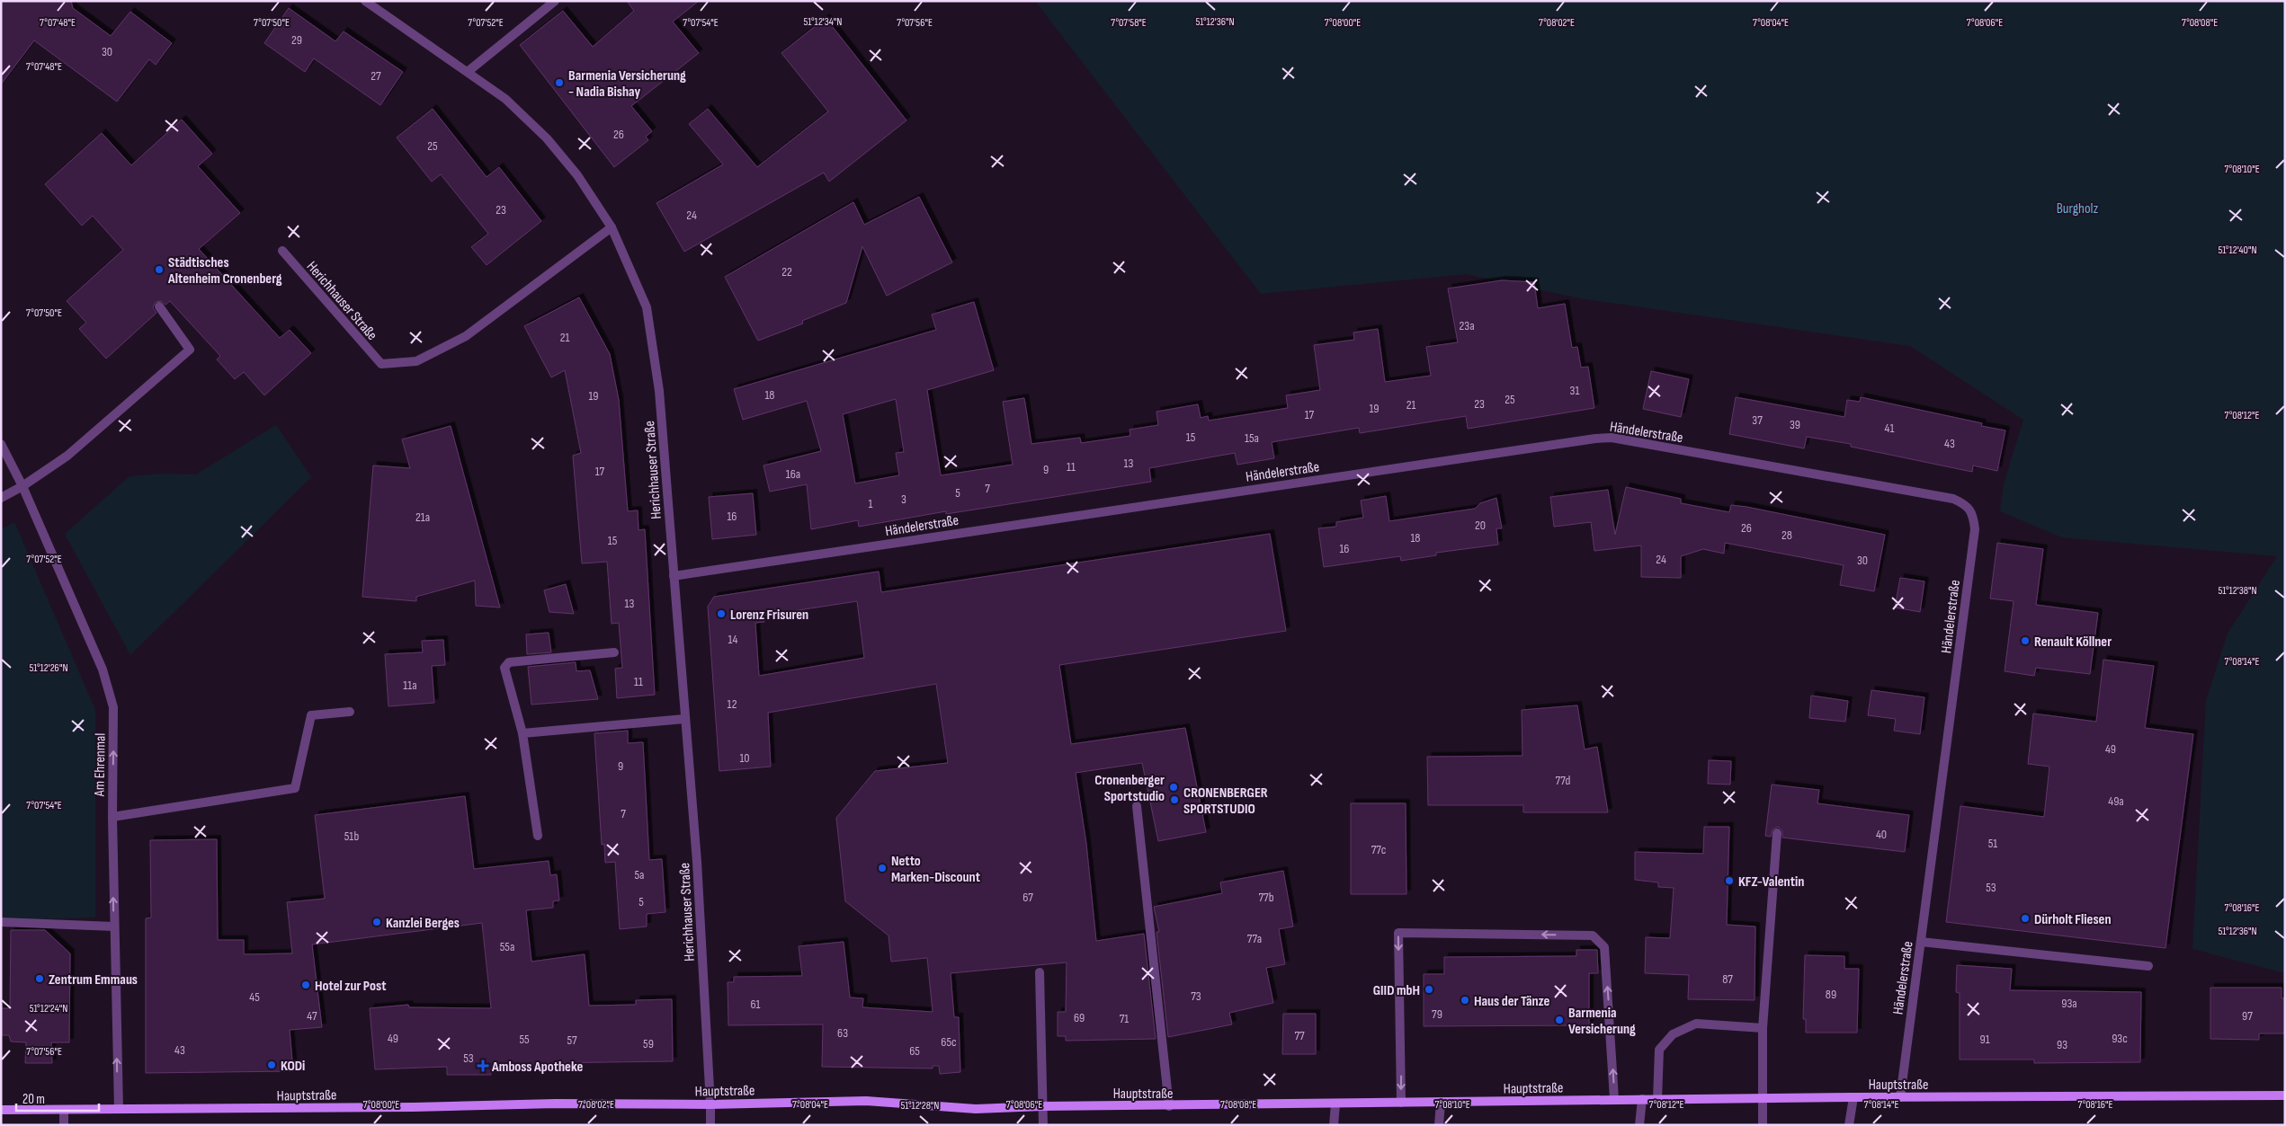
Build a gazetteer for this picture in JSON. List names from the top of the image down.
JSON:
{
  "streets": {
    "main road": ["Hauptstraße"],
    "street": ["Herichhauser Straße", "Händelerstraße", "Am Ehrenmal"]
  },
  "crossings": [
    ["Herichhauser Straße", "Händelerstraße"],
    ["Herichhauser Straße", "Hauptstraße"],
    ["Händelerstraße", "Hauptstraße"],
    ["Am Ehrenmal", "Hauptstraße"]
  ],
  "one_way": ["Am Ehrenmal"],
  "parks": ["Burgholz"],
  "places": {
    "other": [
      "Barmenia Versicherung - Nadia Bishay",
      "Städtisches Altenheim Cronenberg",
      "Lorenz Frisuren",
      "Renault Köllner",
      "Cronenberger Sportstudio",
      "CRONENBERGER SPORTSTUDIO",
      "Netto Marken-Discount",
      "KFZ-Valentin",
      "Dürholt Fliesen",
      "Kanzlei Berges",
      "Zentrum Emmaus",
      "Hotel zur Post",
      "GIID mbH",
      "Haus der Tänze",
      "Barmenia Versicherung",
      "KODi"
    ],
    "health": ["Amboss Apotheke"]
  },
  "house_numbers": [
    "29",
    "30",
    "27",
    "26",
    "25",
    "23",
    "24",
    "22",
    "23a",
    "21",
    "31",
    "18",
    "19",
    "25",
    "23",
    "21",
    "19",
    "17",
    "37",
    "39",
    "41",
    "15",
    "15a",
    "43",
    "13",
    "11",
    "9",
    "17",
    "16a",
    "7",
    "5",
    "3",
    "1",
    "16",
    "21a",
    "20",
    "26",
    "28",
    "18",
    "15",
    "16",
    "24",
    "30",
    "13",
    "14",
    "11",
    "11a",
    "12",
    "49",
    "10",
    "9",
    "77d",
    "49a",
    "7",
    "40",
    "51b",
    "51",
    "77c",
    "5a",
    "53",
    "67",
    "77b",
    "5",
    "77a",
    "55a",
    "87",
    "89",
    "73",
    "45",
    "93a",
    "61",
    "79",
    "47",
    "97",
    "69",
    "71",
    "63",
    "77",
    "49",
    "93c",
    "55",
    "91",
    "57",
    "65c",
    "59",
    "93",
    "43",
    "65",
    "53"
  ],
  "scale_bar": "20 m",
  "coordinates": [
    "51°12'34\"N",
    "51°12'36\"N",
    "7°07'48\"E",
    "7°07'50\"E",
    "7°07'52\"E",
    "7°07'54\"E",
    "7°07'58\"E",
    "7°08'00\"E",
    "7°08'02\"E",
    "7°08'04\"E",
    "7°08'06\"E",
    "7°08'08\"E",
    "7°07'56\"E",
    "7°08'10\"E",
    "51°12'40\"N",
    "7°08'12\"E",
    "51°12'38\"N",
    "7°08'14\"E",
    "51°12'26\"N",
    "7°08'16\"E",
    "51°12'24\"N",
    "51°12'28\"N"
  ]
}
